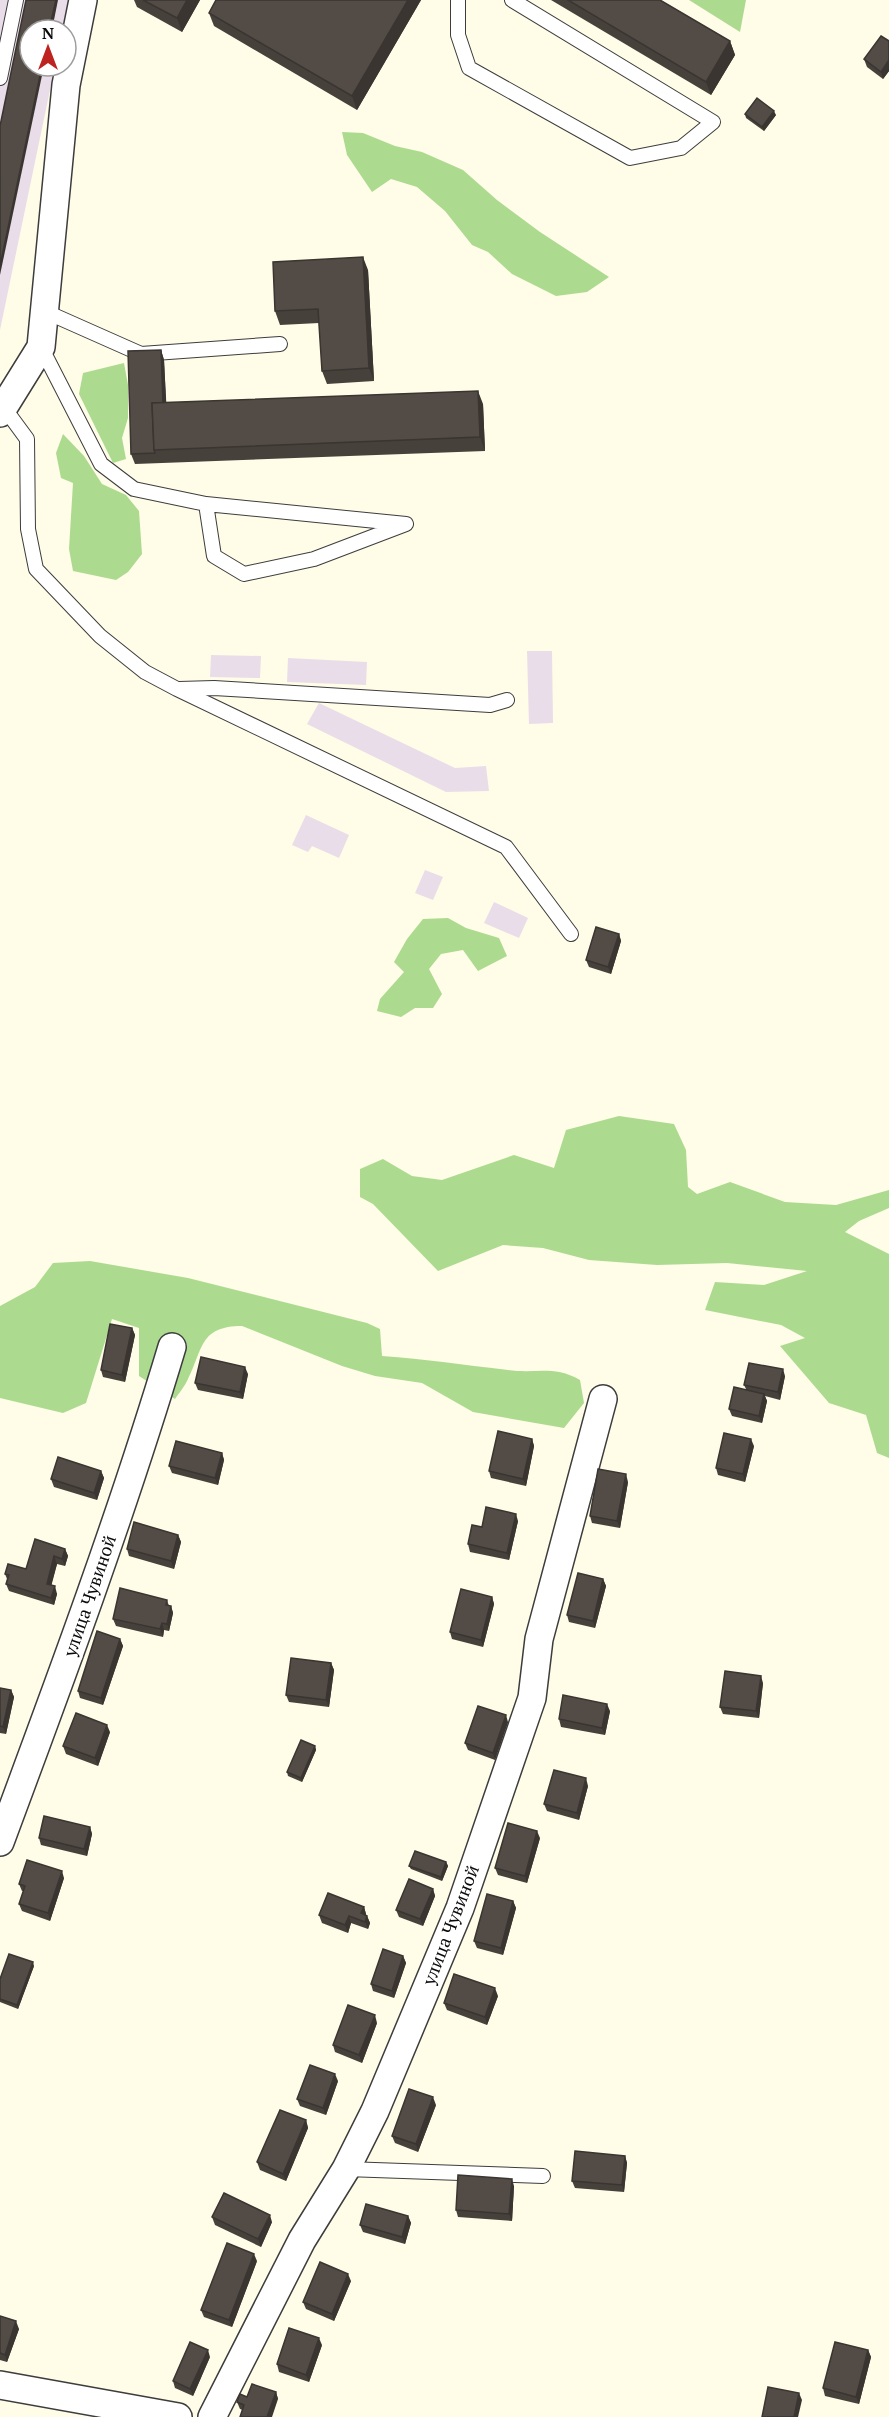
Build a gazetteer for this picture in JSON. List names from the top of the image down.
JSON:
{
  "streets": {
    "street": ["улица Чувиной"]
  },
  "north": "top"
}
